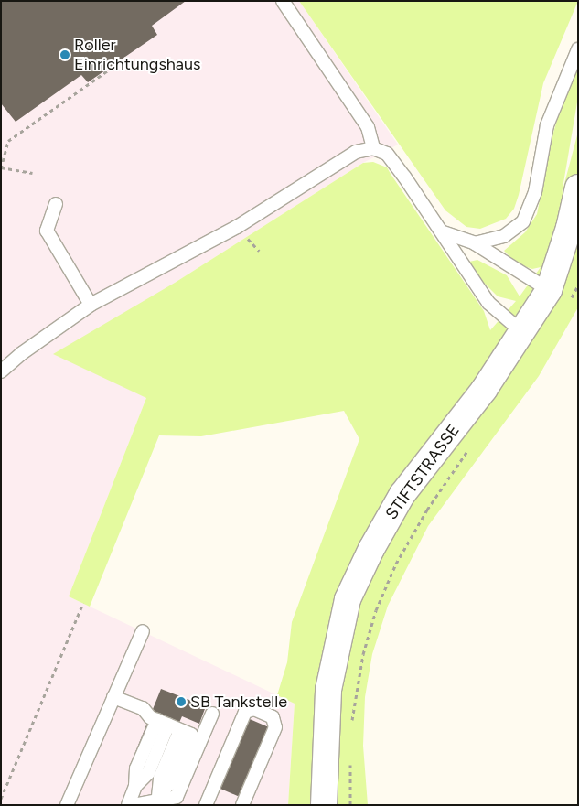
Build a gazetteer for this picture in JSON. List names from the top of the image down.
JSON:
{
  "streets": {
    "main road": ["STIFTSTRASSE"]
  },
  "places": ["Roller Einrichtungshaus", "SB Tankstelle"]
}
